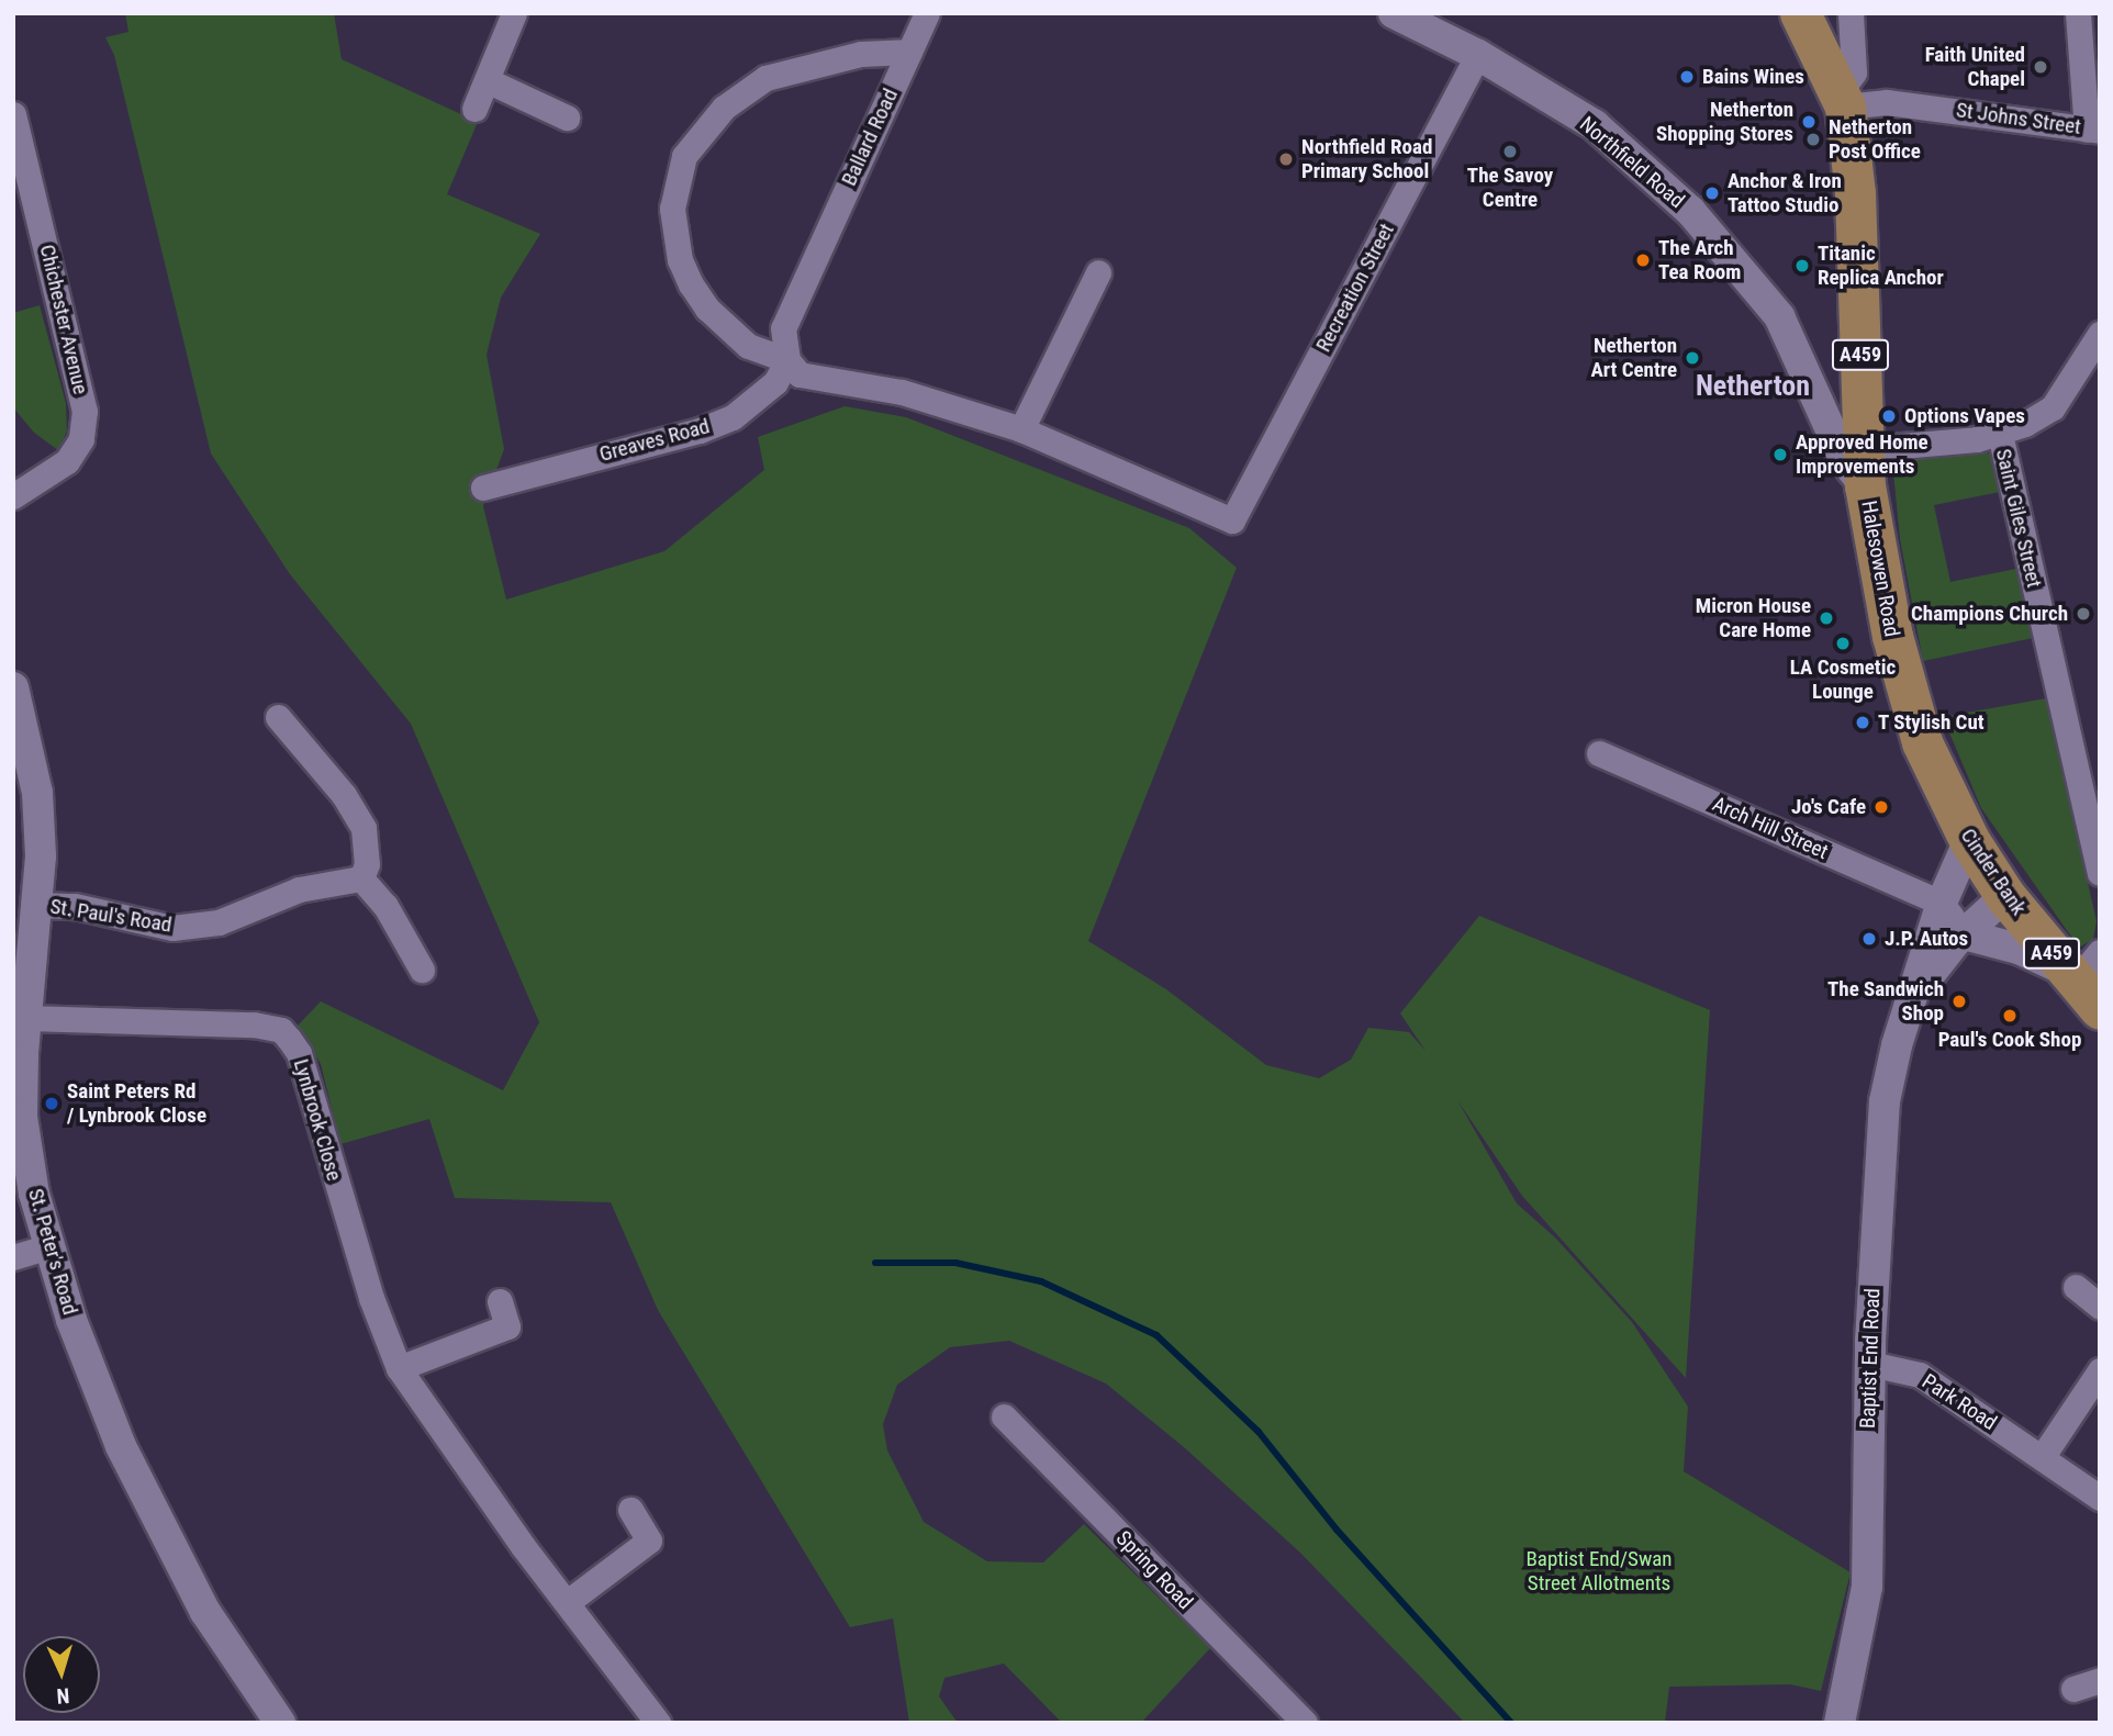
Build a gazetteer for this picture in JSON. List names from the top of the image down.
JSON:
{
  "streets": {
    "main road": ["A459", "Halesowen Road", "Cinder Bank"],
    "street": [
      "St Johns Street",
      "Ballard Road",
      "Northfield Road",
      "Recreation Street",
      "Chichester Avenue",
      "Greaves Road",
      "Saint Giles Street",
      "Arch Hill Street",
      "St. Paul's Road",
      "Lynbrook Close",
      "St. Peter's Road",
      "Baptist End Road",
      "Park Road",
      "Spring Road"
    ]
  },
  "crossings": [
    ["St Johns Street", "Halesowen Road"],
    ["Ballard Road", "Greaves Road"],
    ["Northfield Road", "Recreation Street"],
    ["Northfield Road", "Halesowen Road"],
    ["Halesowen Road", "Cinder Bank"],
    ["Arch Hill Street", "Baptist End Road"],
    ["Cinder Bank", "Baptist End Road"],
    ["St. Paul's Road", "St. Peter's Road"],
    ["Lynbrook Close", "St. Peter's Road"],
    ["Baptist End Road", "Park Road"]
  ],
  "districts": ["Netherton"],
  "parks": ["Baptist End/Swan Street Allotments"],
  "places": [
    "Faith United Chapel",
    "Bains Wines",
    "Netherton Shopping Stores",
    "Netherton Post Office",
    "The Savoy Centre",
    "Northfield Road Primary School",
    "Anchor & Iron Tattoo Studio",
    "The Arch Tea Room",
    "Titanic Replica Anchor",
    "Netherton Art Centre",
    "Options Vapes",
    "Approved Home Improvements",
    "Champions Church",
    "Micron House Care Home",
    "LA Cosmetic Lounge",
    "T Stylish Cut",
    "Jo's Cafe",
    "J.P. Autos",
    "The Sandwich Shop",
    "Paul's Cook Shop",
    "Saint Peters Rd / Lynbrook Close"
  ],
  "north": "bottom"
}
